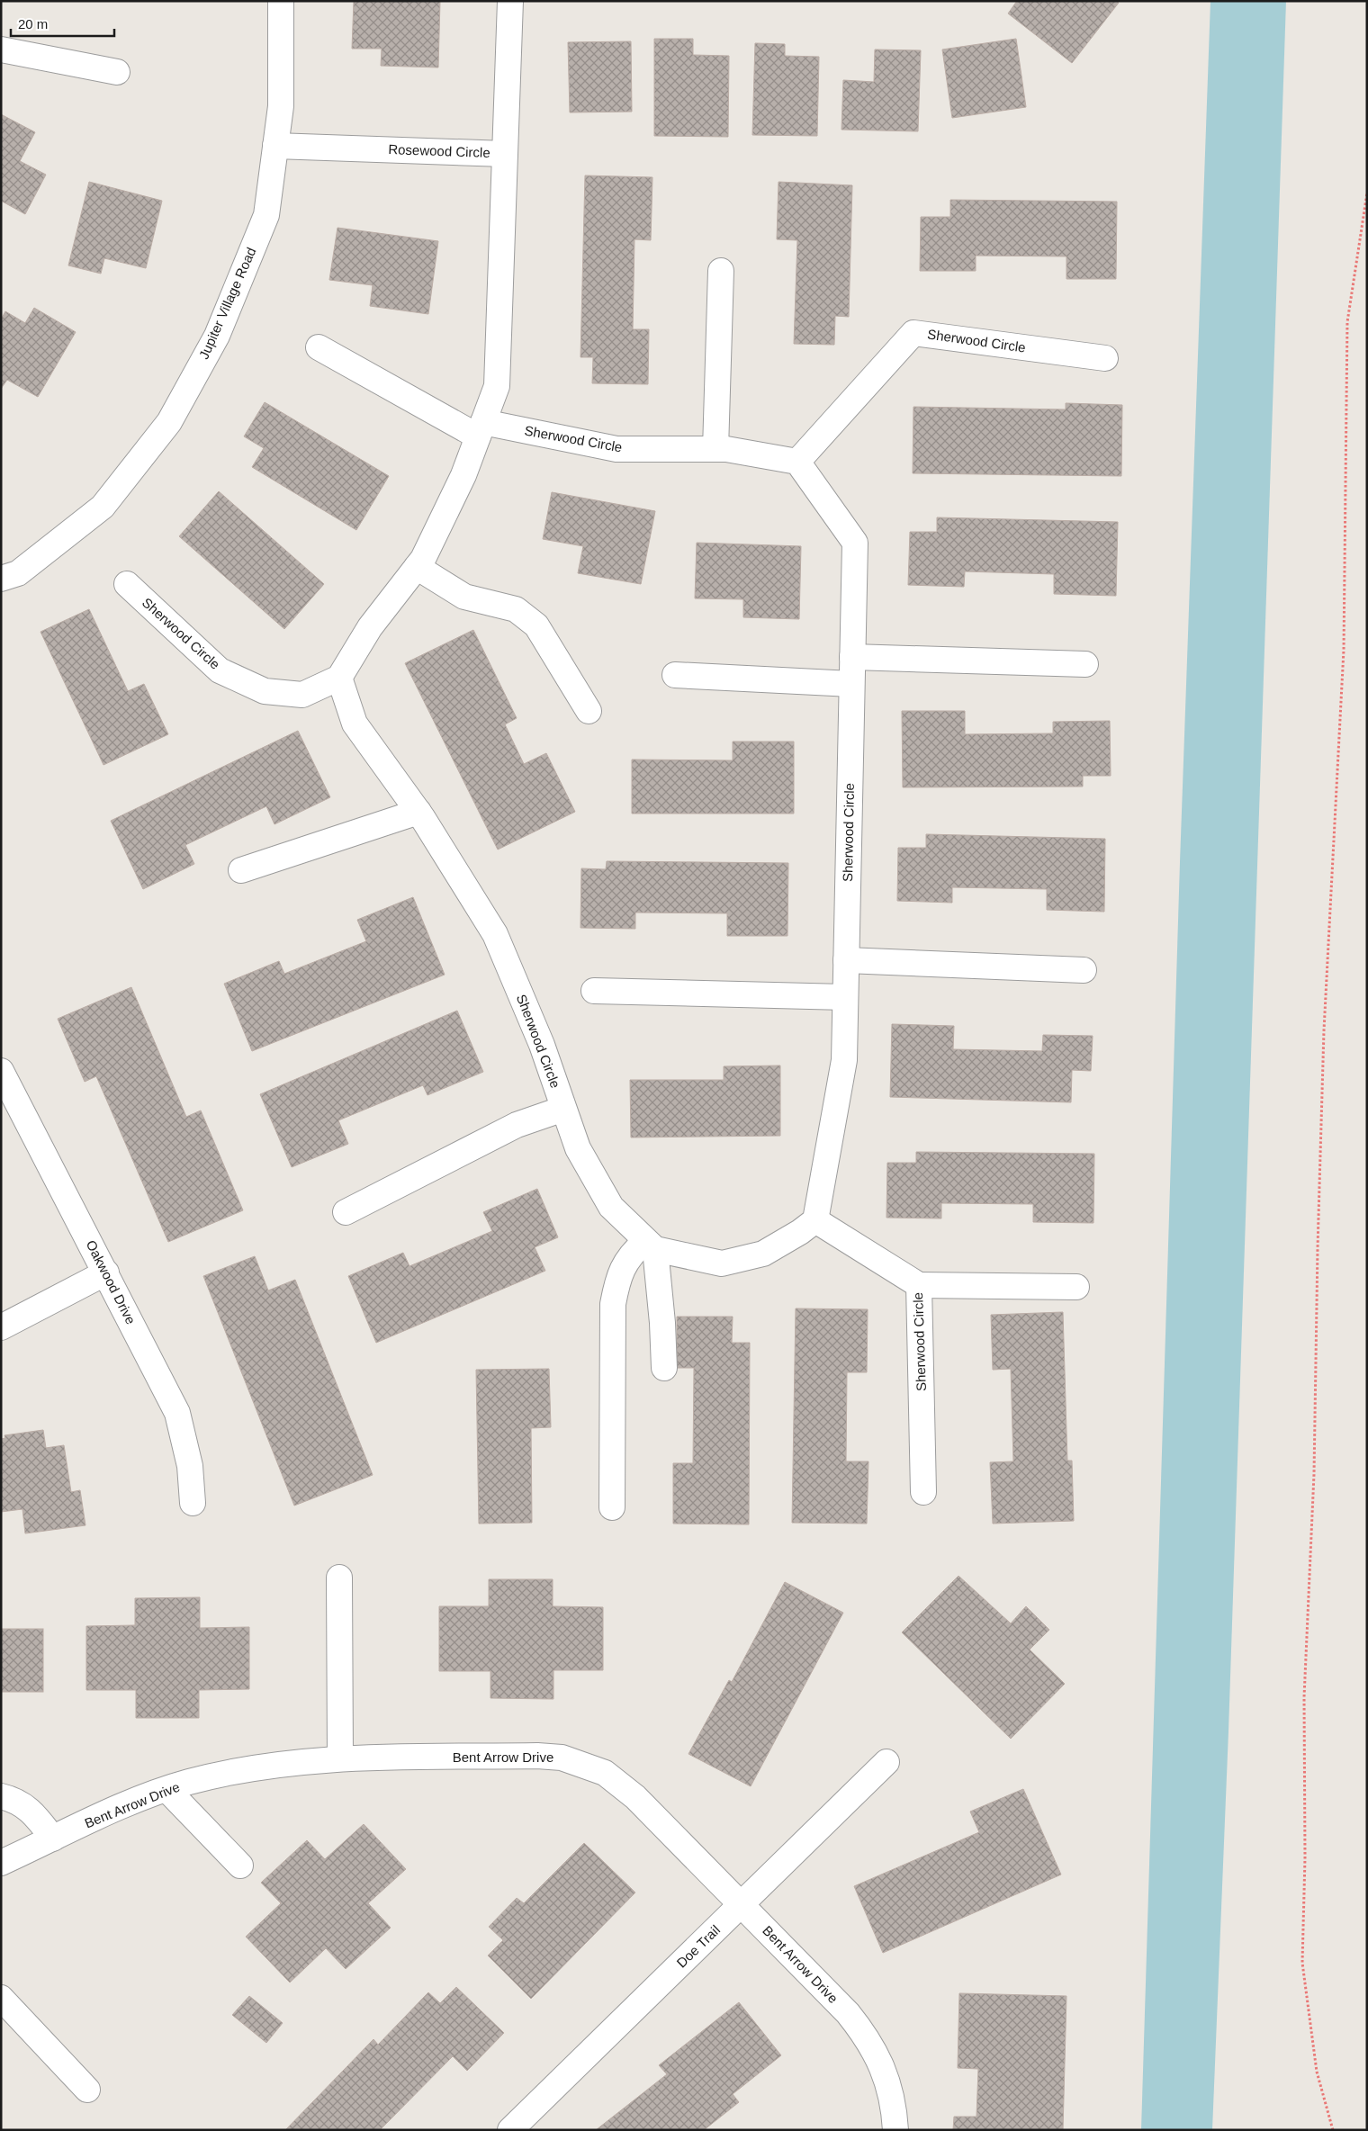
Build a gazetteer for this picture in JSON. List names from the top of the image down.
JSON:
{
  "streets": {
    "street": [
      "Rosewood Circle",
      "Jupiter Village Road",
      "Sherwood Circle",
      "Oakwood Drive",
      "Bent Arrow Drive",
      "Doe Trail"
    ]
  },
  "crossings": [
    ["Rosewood Circle", "Jupiter Village Road"],
    ["Bent Arrow Drive", "Doe Trail"]
  ],
  "scale_bar": "20 m"
}
